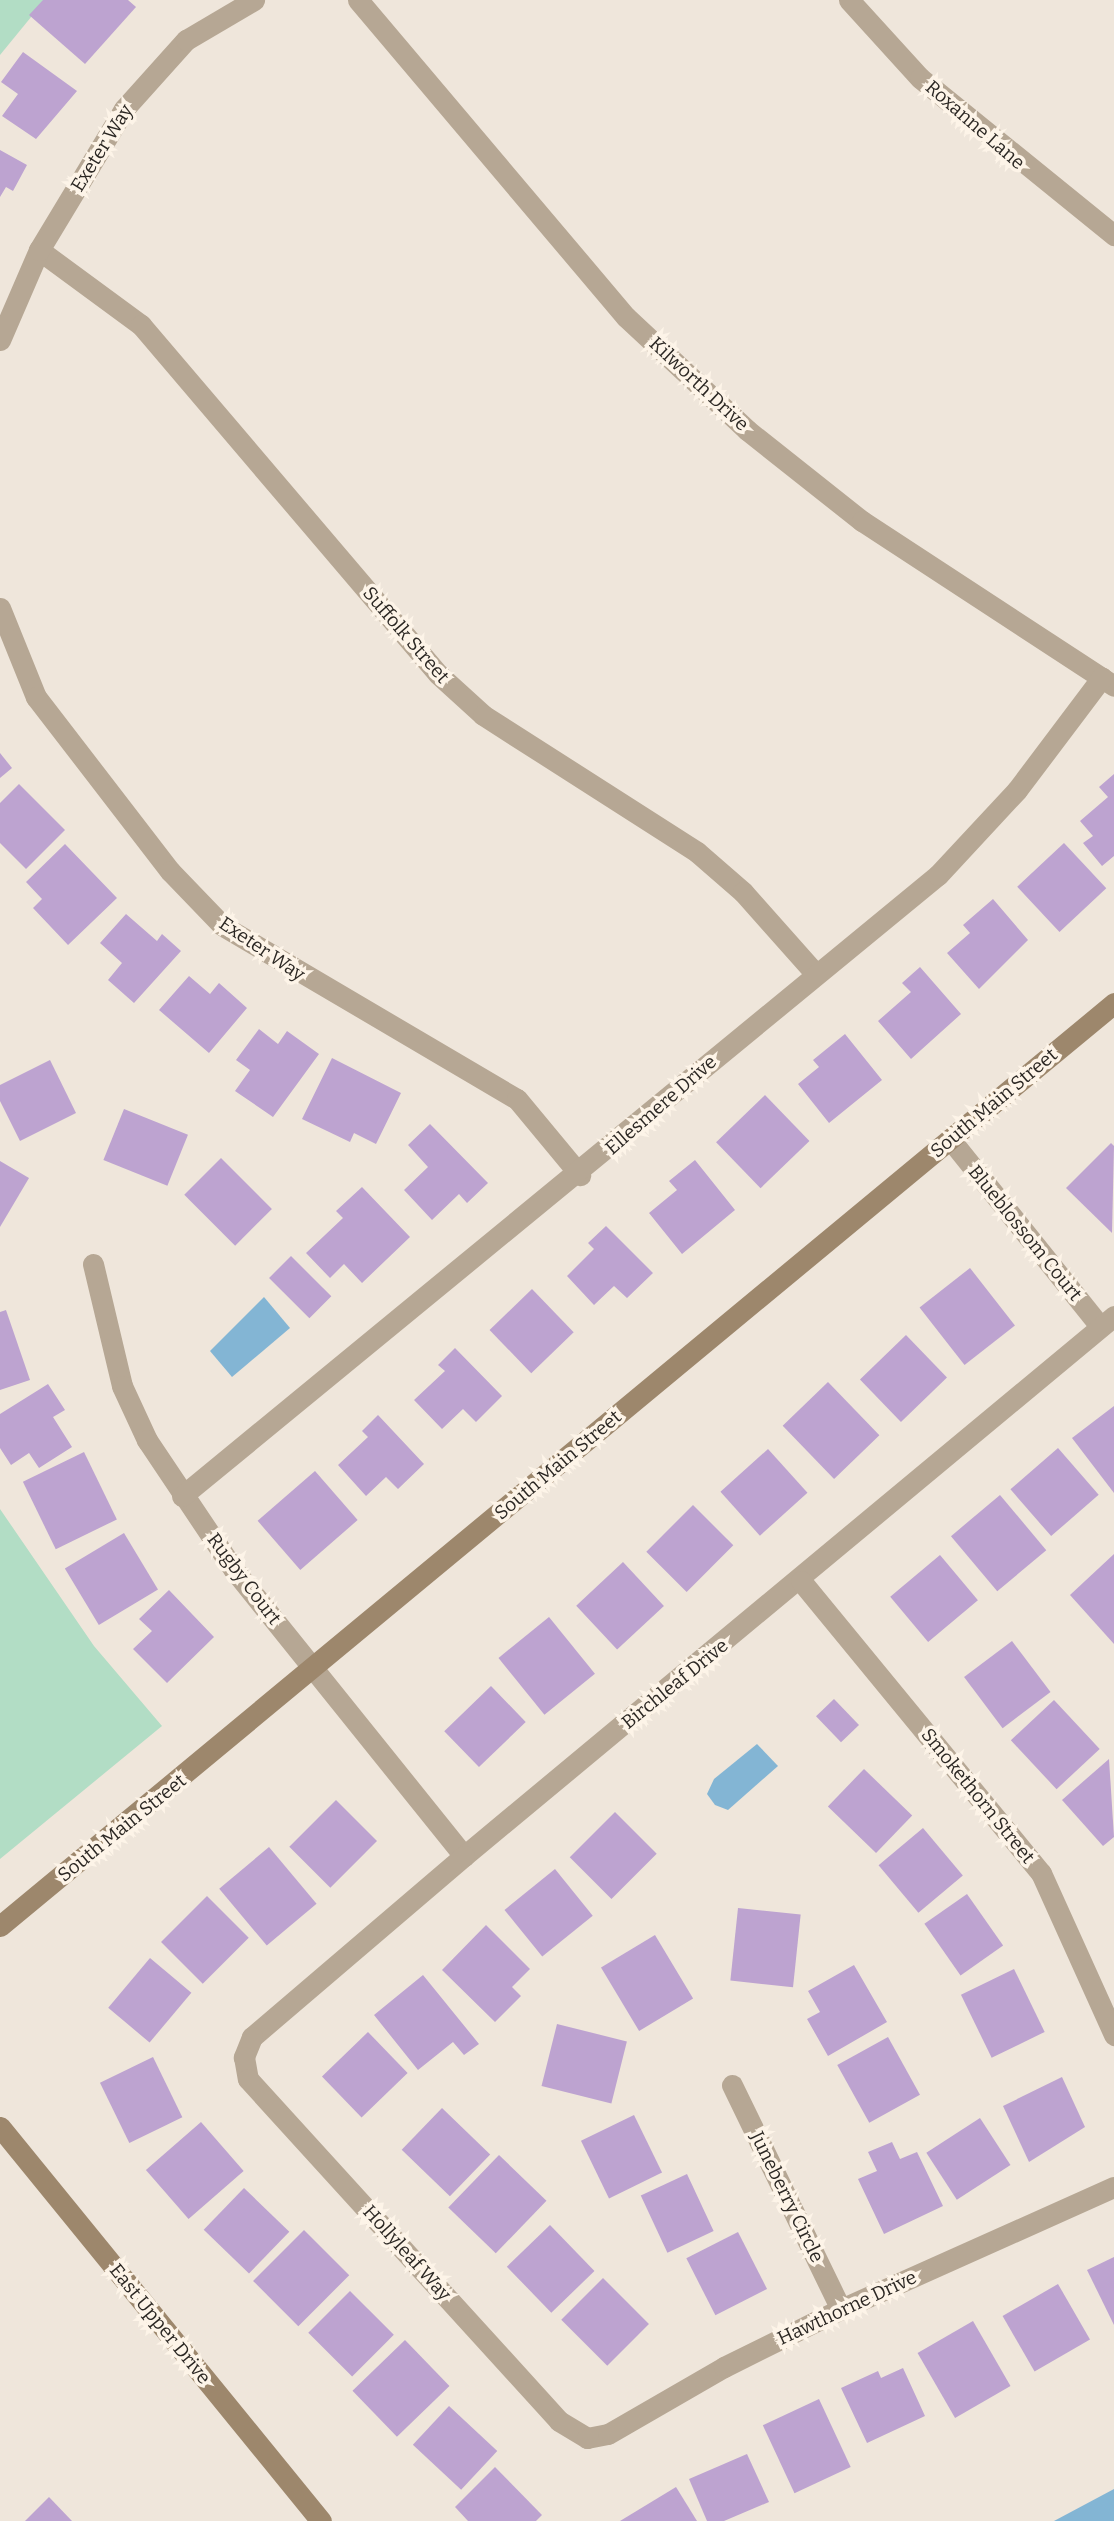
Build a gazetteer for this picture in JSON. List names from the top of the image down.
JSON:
{
  "streets": {
    "main road": ["South Main Street", "East Upper Drive"],
    "street": [
      "Roxanne Lane",
      "Exeter Way",
      "Kilworth Drive",
      "Suffolk Street",
      "Ellesmere Drive",
      "Blueblossom Court",
      "Rugby Court",
      "Birchleaf Drive",
      "Smokethorn Street",
      "Juneberry Circle",
      "Hollyleaf Way",
      "Hawthorne Drive"
    ]
  },
  "crossings": [
    ["Exeter Way", "Suffolk Street"],
    ["Exeter Way", "Ellesmere Drive"],
    ["Kilworth Drive", "Ellesmere Drive"],
    ["Suffolk Street", "Ellesmere Drive"],
    ["South Main Street", "Blueblossom Court"],
    ["South Main Street", "Rugby Court"],
    ["Ellesmere Drive", "Rugby Court"],
    ["Blueblossom Court", "Birchleaf Drive"],
    ["Rugby Court", "Birchleaf Drive"],
    ["Birchleaf Drive", "Smokethorn Street"],
    ["Birchleaf Drive", "Hollyleaf Way"],
    ["Juneberry Circle", "Hawthorne Drive"],
    ["Hollyleaf Way", "Hawthorne Drive"]
  ]
}
